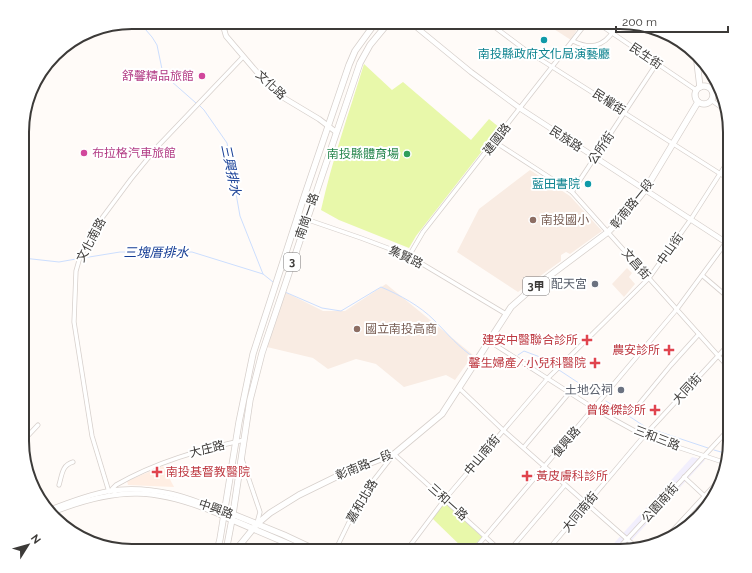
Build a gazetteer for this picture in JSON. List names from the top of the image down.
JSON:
{
  "streets": {
    "main road": [
      "文化路",
      "民族路",
      "彰南路一段",
      "南崗一路",
      "3",
      "3甲",
      "大庄路",
      "中興路"
    ],
    "street": [
      "民生街",
      "民權街",
      "建國路",
      "公所街",
      "文化南路",
      "中山街",
      "集賢路",
      "文昌街",
      "大同街",
      "三和三路",
      "復興路",
      "中山南街",
      "嘉和北路",
      "三和一路",
      "公園南街",
      "大同南街"
    ]
  },
  "crossings": [
    ["民生街", "公所街"],
    ["民生街", "3甲"],
    ["文化路", "南崗一路"],
    ["文化路", "文化南路"],
    ["民權街", "建國路"],
    ["民權街", "公所街"],
    ["民權街", "彰南路一段"],
    ["民權街", "中山街"],
    ["民權街", "3甲"],
    ["建國路", "民族路"],
    ["建國路", "集賢路"],
    ["建國路", "文昌街"],
    ["民族路", "公所街"],
    ["民族路", "彰南路一段"],
    ["民族路", "中山街"],
    ["公所街", "文昌街"],
    ["彰南路一段", "集賢路"],
    ["彰南路一段", "文昌街"],
    ["彰南路一段", "3甲"],
    ["彰南路一段", "三和三路"],
    ["彰南路一段", "嘉和北路"],
    ["彰南路一段", "三和一路"],
    ["彰南路一段", "中興路"],
    ["南崗一路", "集賢路"],
    ["南崗一路", "3"],
    ["南崗一路", "大庄路"],
    ["南崗一路", "中興路"],
    ["文化南路", "大庄路"],
    ["文化南路", "中興路"],
    ["中山街", "文昌街"],
    ["中山街", "中山南街"],
    ["3", "中興路"],
    ["文昌街", "大同街"],
    ["文昌街", "復興路"],
    ["大同街", "三和三路"],
    ["大同街", "大同南街"],
    ["三和三路", "復興路"],
    ["三和三路", "中山南街"],
    ["三和三路", "公園南街"],
    ["三和三路", "大同南街"],
    ["復興路", "三和一路"],
    ["大庄路", "中興路"],
    ["中山南街", "三和一路"],
    ["嘉和北路", "三和一路"]
  ],
  "water": ["三興排水", "三塊厝排水"],
  "places": {
    "other": [
      "南投縣政府文化局演藝廳",
      "舒馨精品旅館",
      "布拉格汽車旅館",
      "南投縣體育場",
      "藍田書院",
      "南投國小",
      "配天宮",
      "國立南投高商",
      "土地公祠"
    ],
    "health": [
      "建安中醫聯合診所",
      "農安診所",
      "馨生婦產/.小兒科醫院",
      "曾俊傑診所",
      "南投基督教醫院",
      "黃皮膚科診所"
    ]
  },
  "scale_bar": "200 m",
  "north": "top right"
}
